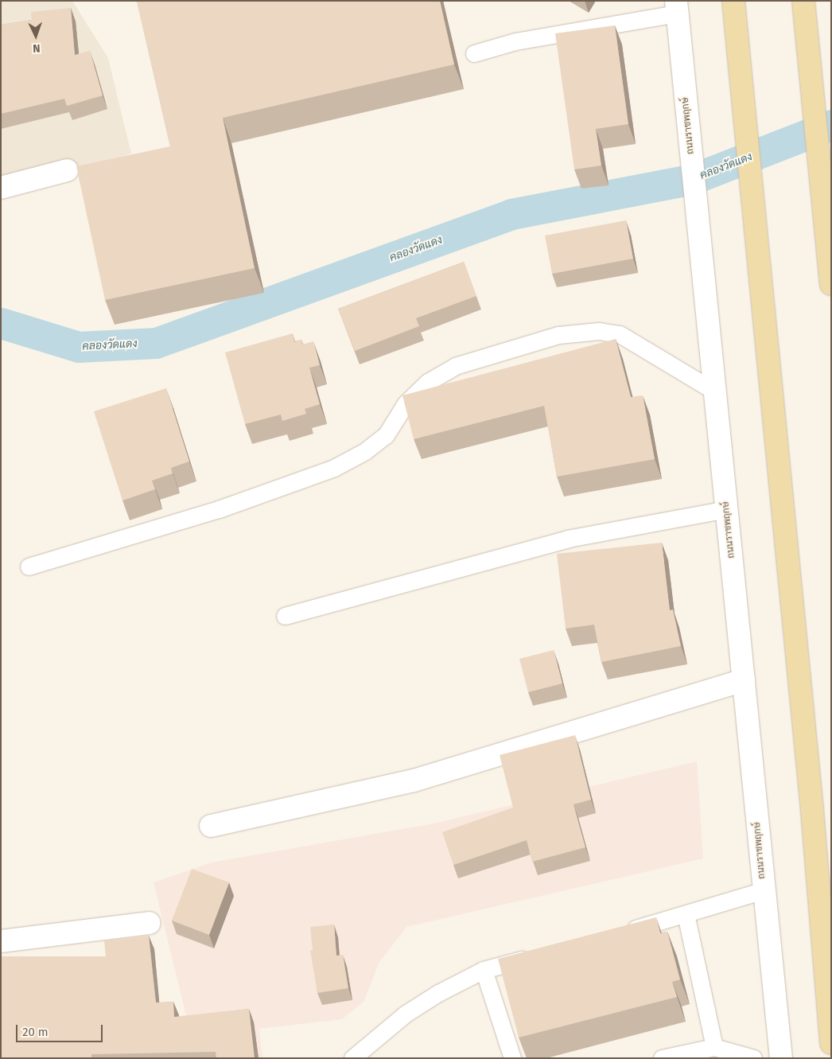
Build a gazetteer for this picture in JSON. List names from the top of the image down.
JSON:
{
  "streets": {
    "main road": ["ถนนราชพฤกษ์"]
  },
  "water": ["คลองวัดแดง"],
  "scale_bar": "20 m",
  "north": "bottom"
}
